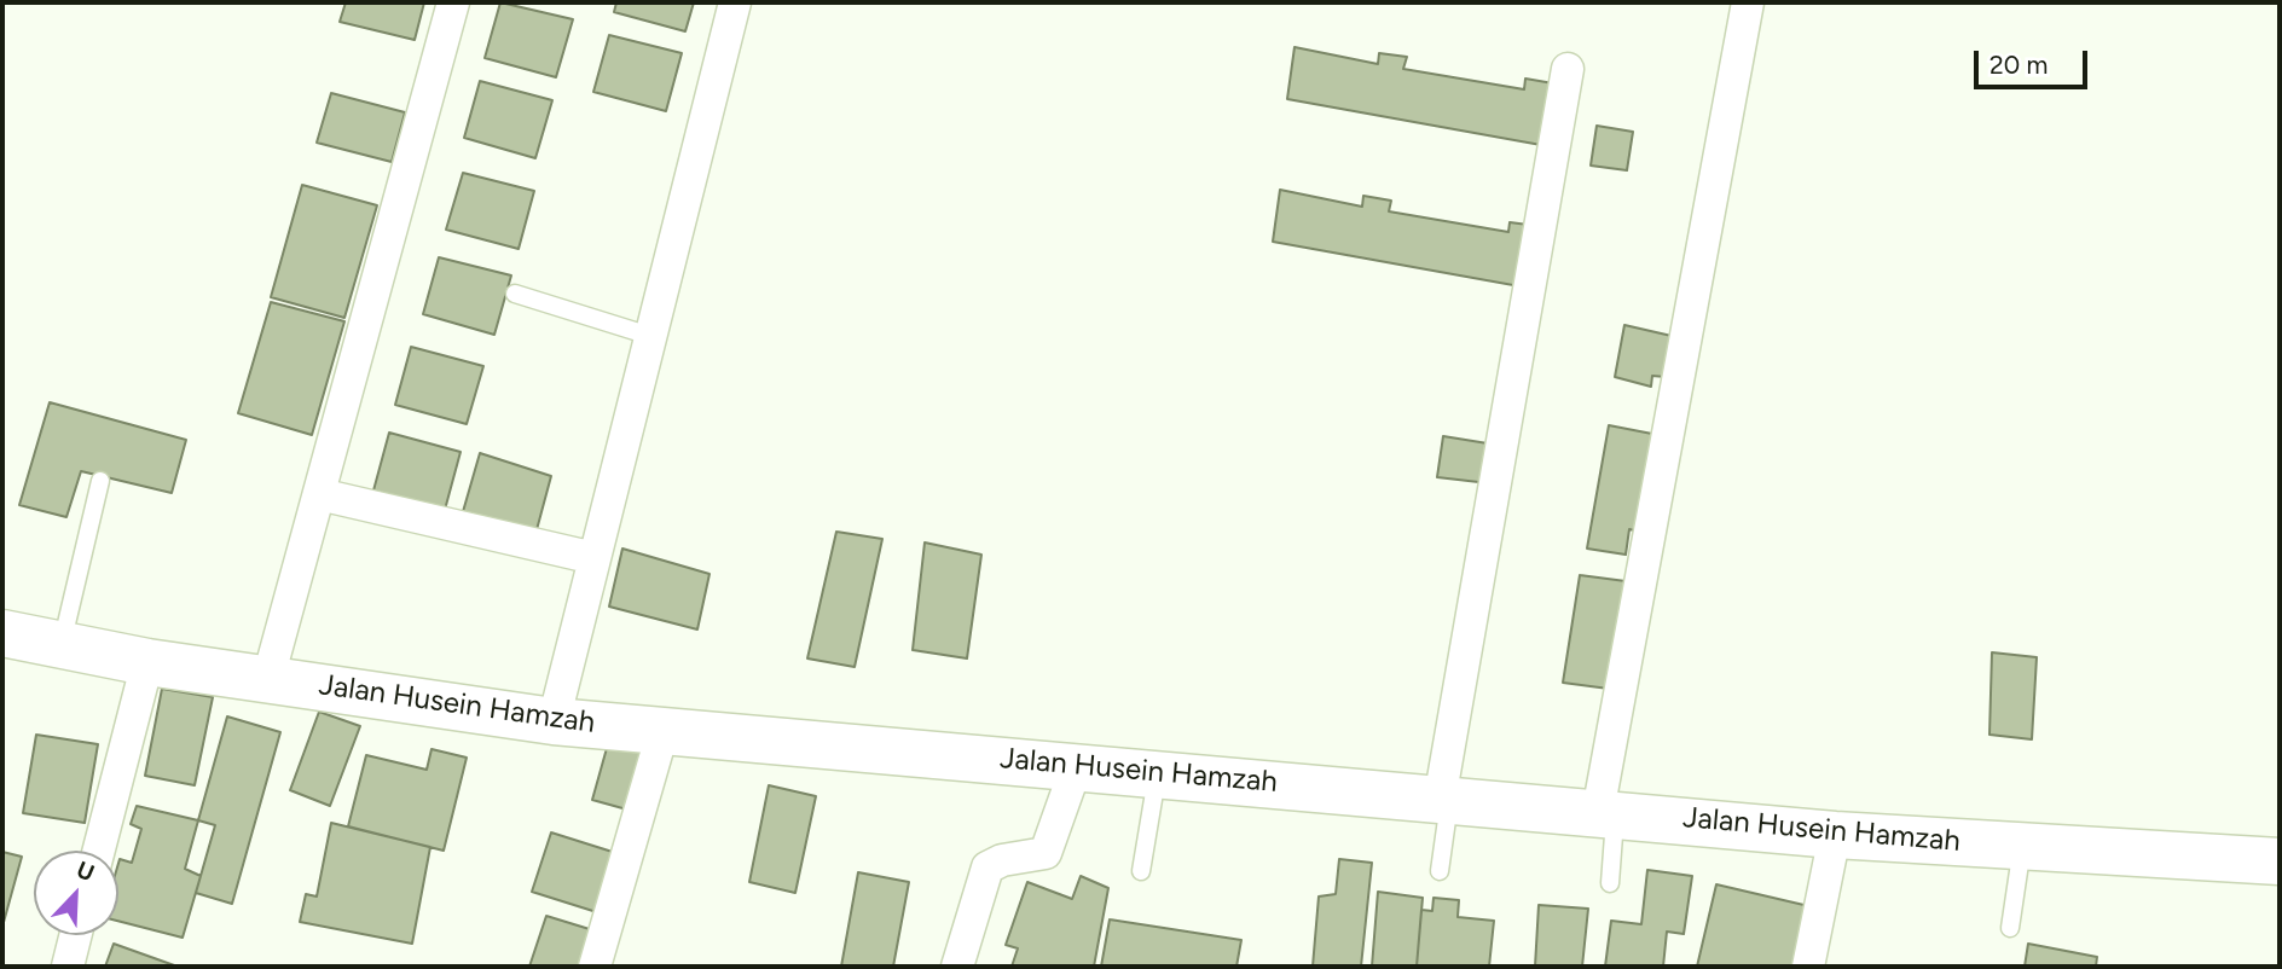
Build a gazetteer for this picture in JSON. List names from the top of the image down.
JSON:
{
  "streets": {
    "street": ["Jalan Husein Hamzah"]
  },
  "scale_bar": "20 m",
  "north": "top right"
}
